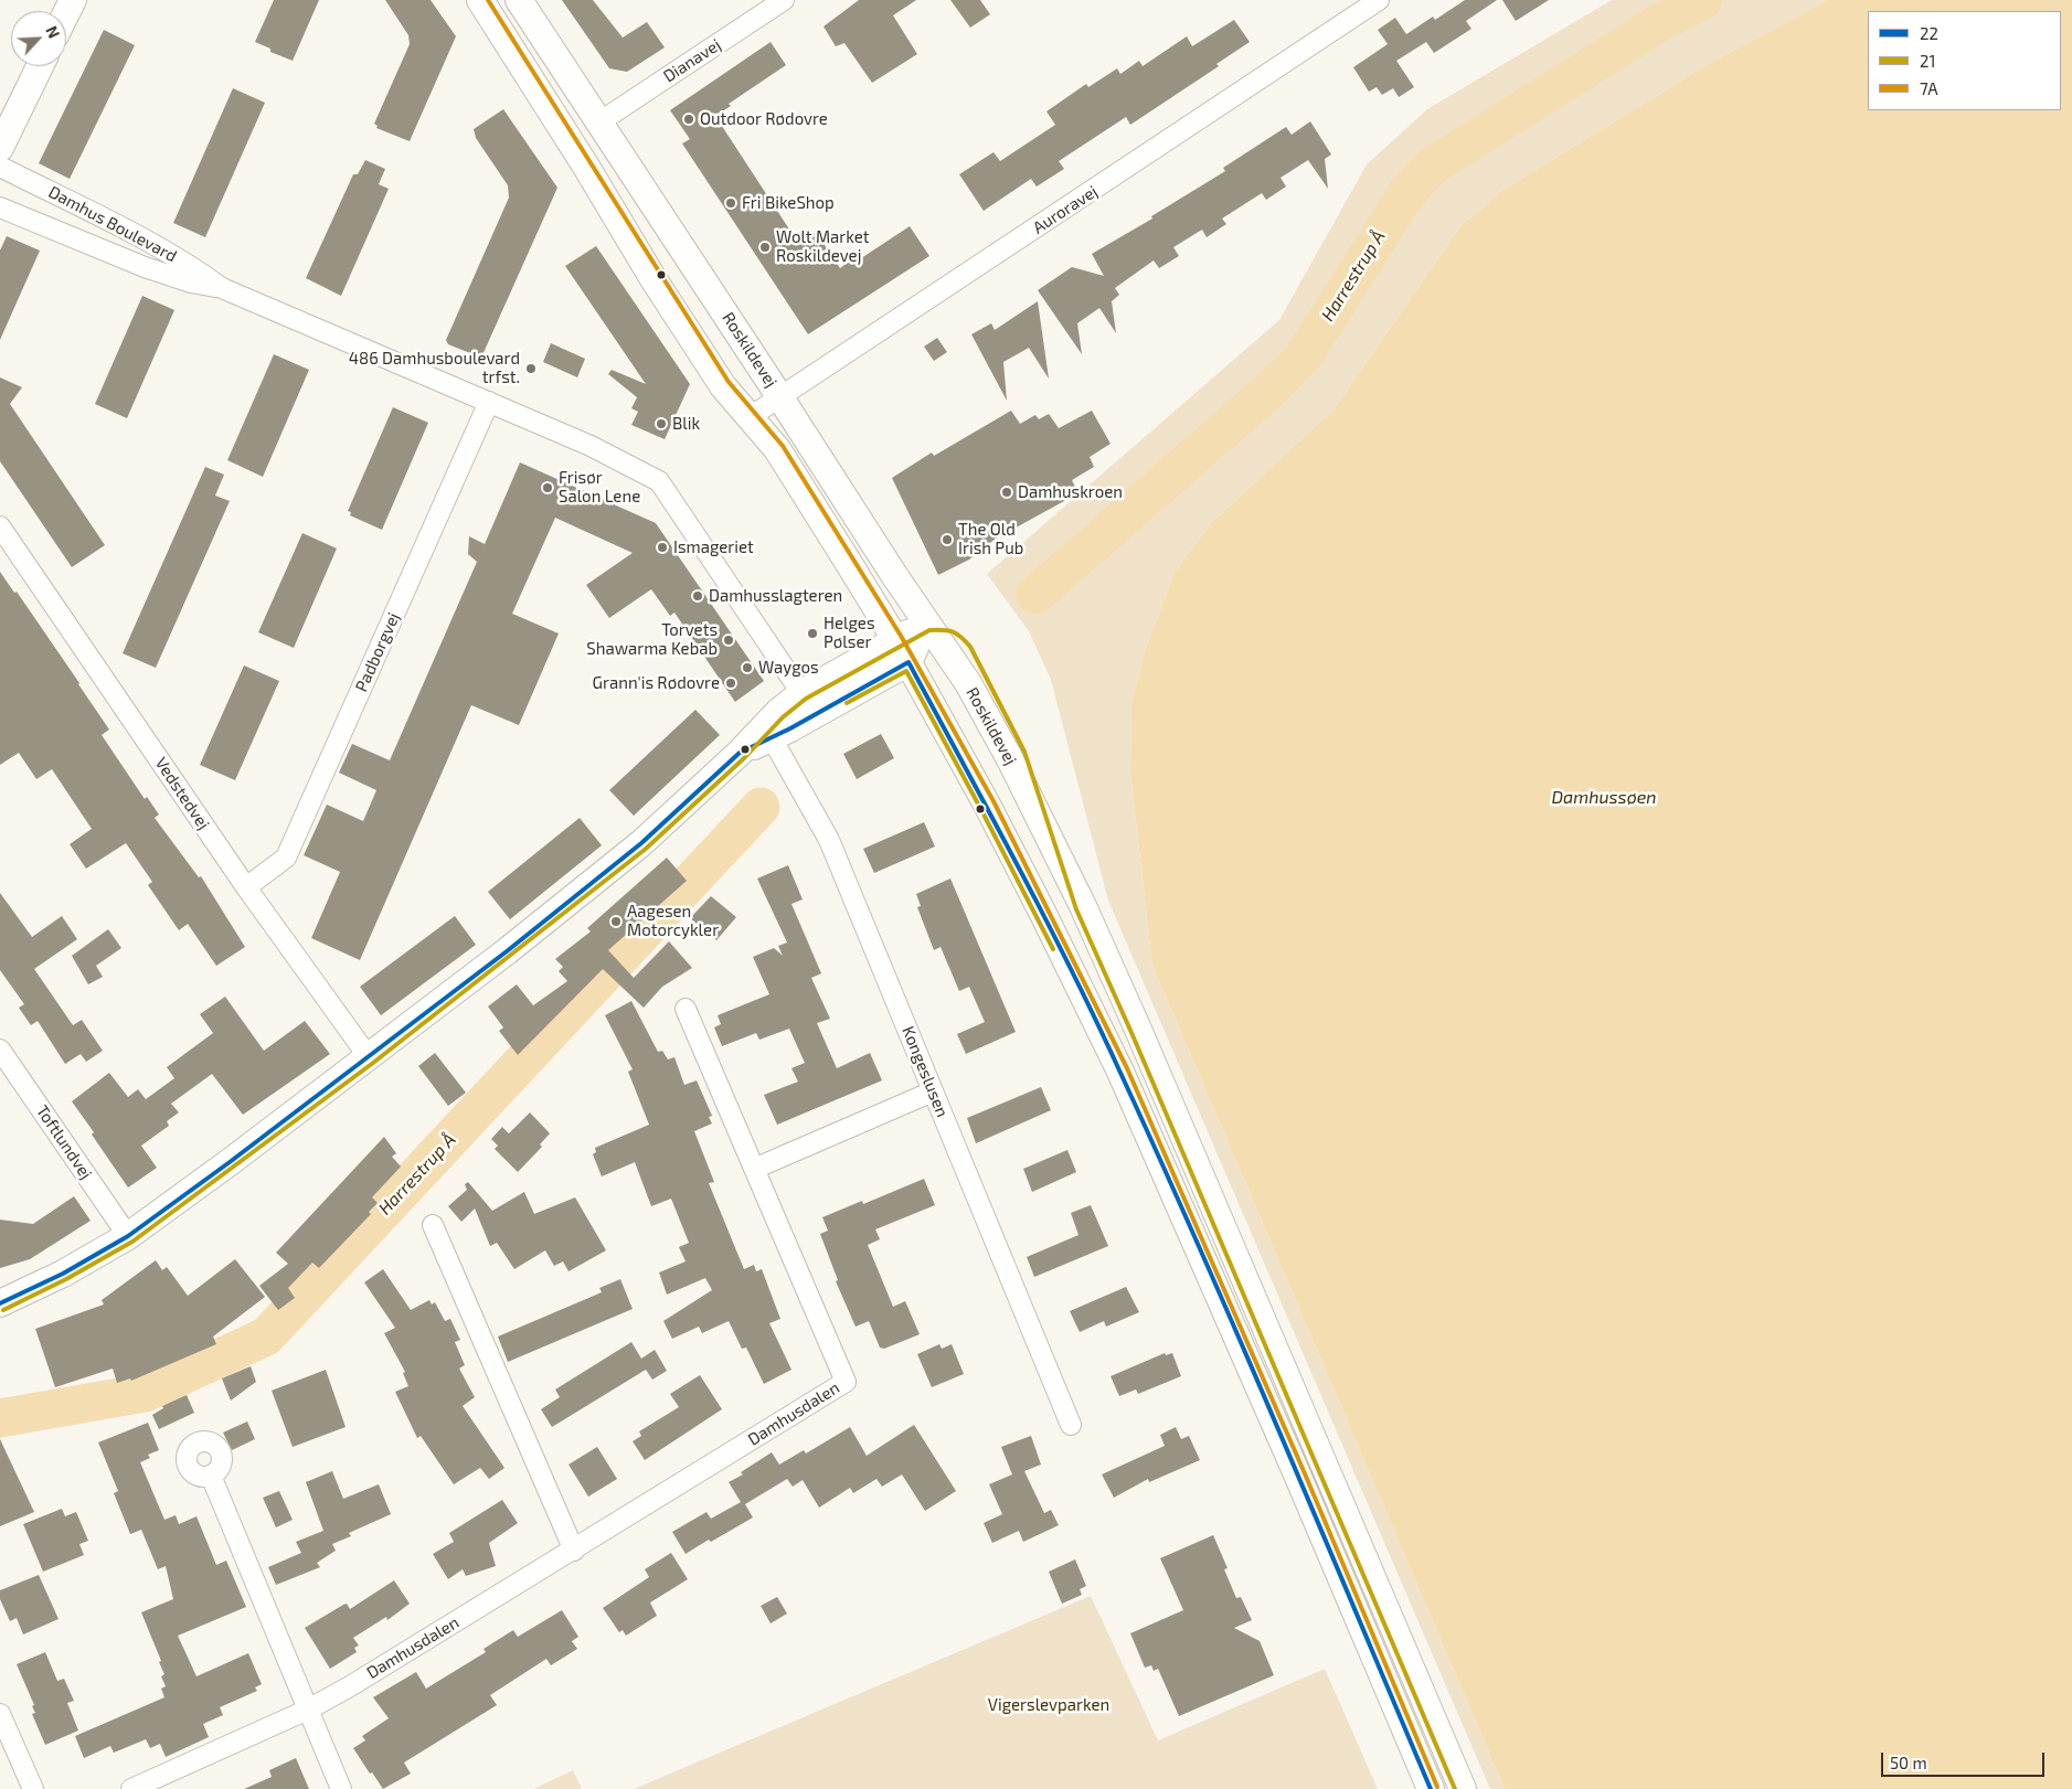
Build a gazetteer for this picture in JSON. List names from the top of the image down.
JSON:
{
  "streets": {
    "main road": ["Roskildevej"],
    "street": [
      "Dianavej",
      "Auroravej",
      "Damhus Boulevard",
      "Padborgvej",
      "Vedstedvej",
      "Kongeslusen",
      "Toftlundvej",
      "Damhusdalen"
    ]
  },
  "crossings": [
    ["Dianavej", "Roskildevej"],
    ["Auroravej", "Roskildevej"],
    ["Damhus Boulevard", "Padborgvej"],
    ["Padborgvej", "Vedstedvej"]
  ],
  "water": ["Harrestrup Å", "Damhussøen"],
  "parks": ["Vigerslevparken"],
  "places": [
    "Outdoor Rødovre",
    "Fri BikeShop",
    "Wolt Market Roskildevej",
    "486 Damhusboulevard trfst.",
    "Blik",
    "Frisør Salon Lene",
    "Damhuskroen",
    "The Old Irish Pub",
    "Ismageriet",
    "Damhusslagteren",
    "Helges Pølser",
    "Torvets Shawarma Kebab",
    "Waygos",
    "Grann'is Rødovre",
    "Aagesen Motorcykler"
  ],
  "lines": ["transit line 7A", "transit line 21", "transit line 22"],
  "legend": ["22", "21", "7A"],
  "scale_bar": "50 m",
  "north": "top right"
}
